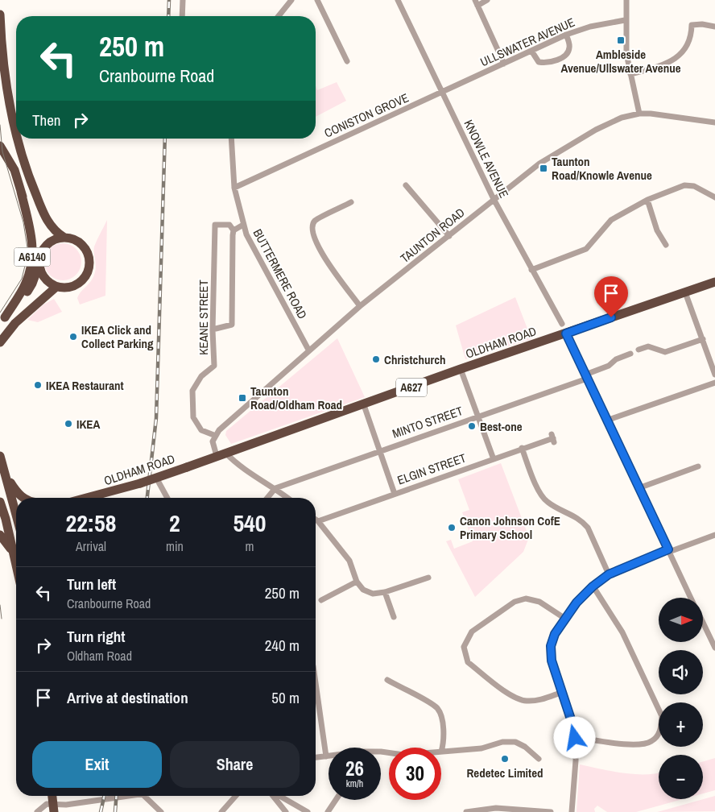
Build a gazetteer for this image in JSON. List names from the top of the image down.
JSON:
{
  "streets": {
    "highway": ["A6140", "OLDHAM ROAD", "A627"],
    "street": [
      "ULLSWATER AVENUE",
      "CONISTON GROVE",
      "KNOWLE AVENUE",
      "TAUNTON ROAD",
      "BUTTERMERE ROAD",
      "KEANE STREET",
      "MINTO STREET",
      "ELGIN STREET"
    ]
  },
  "crossings": [
    ["ULLSWATER AVENUE", "CONISTON GROVE"],
    ["ULLSWATER AVENUE", "KNOWLE AVENUE"],
    ["CONISTON GROVE", "KNOWLE AVENUE"],
    ["CONISTON GROVE", "BUTTERMERE ROAD"],
    ["KNOWLE AVENUE", "TAUNTON ROAD"],
    ["TAUNTON ROAD", "BUTTERMERE ROAD"],
    ["TAUNTON ROAD", "KEANE STREET"],
    ["OLDHAM ROAD", "A627"]
  ],
  "places": {
    "transit": ["Ambleside Avenue/Ullswater Avenue", "Taunton Road/Knowle Avenue", "Taunton Road/Oldham Road"],
    "other": [
      "IKEA Click and Collect Parking",
      "Christchurch",
      "IKEA Restaurant",
      "IKEA",
      "Best-one",
      "Canon Johnson CofE Primary School",
      "Redetec Limited"
    ]
  },
  "north": "right",
  "page": {
    "turn": ["250 m", "Cranbourne Road"],
    "then": "Then",
    "eta": [
      "22:58",
      "Arrival",
      "2",
      "min",
      "540",
      "m"
    ],
    "list": [
      {
        "name": "Turn left",
        "note": "Cranbourne Road",
        "value": "250 m"
      },
      {
        "name": "Turn right",
        "note": "Oldham Road",
        "value": "240 m"
      },
      {
        "name": "Arrive at destination",
        "value": "50 m"
      }
    ],
    "map_buttons": ["+", "−"],
    "buttons": ["Exit", "Share"],
    "speed": "26 km/h",
    "limit": "30"
  }
}
